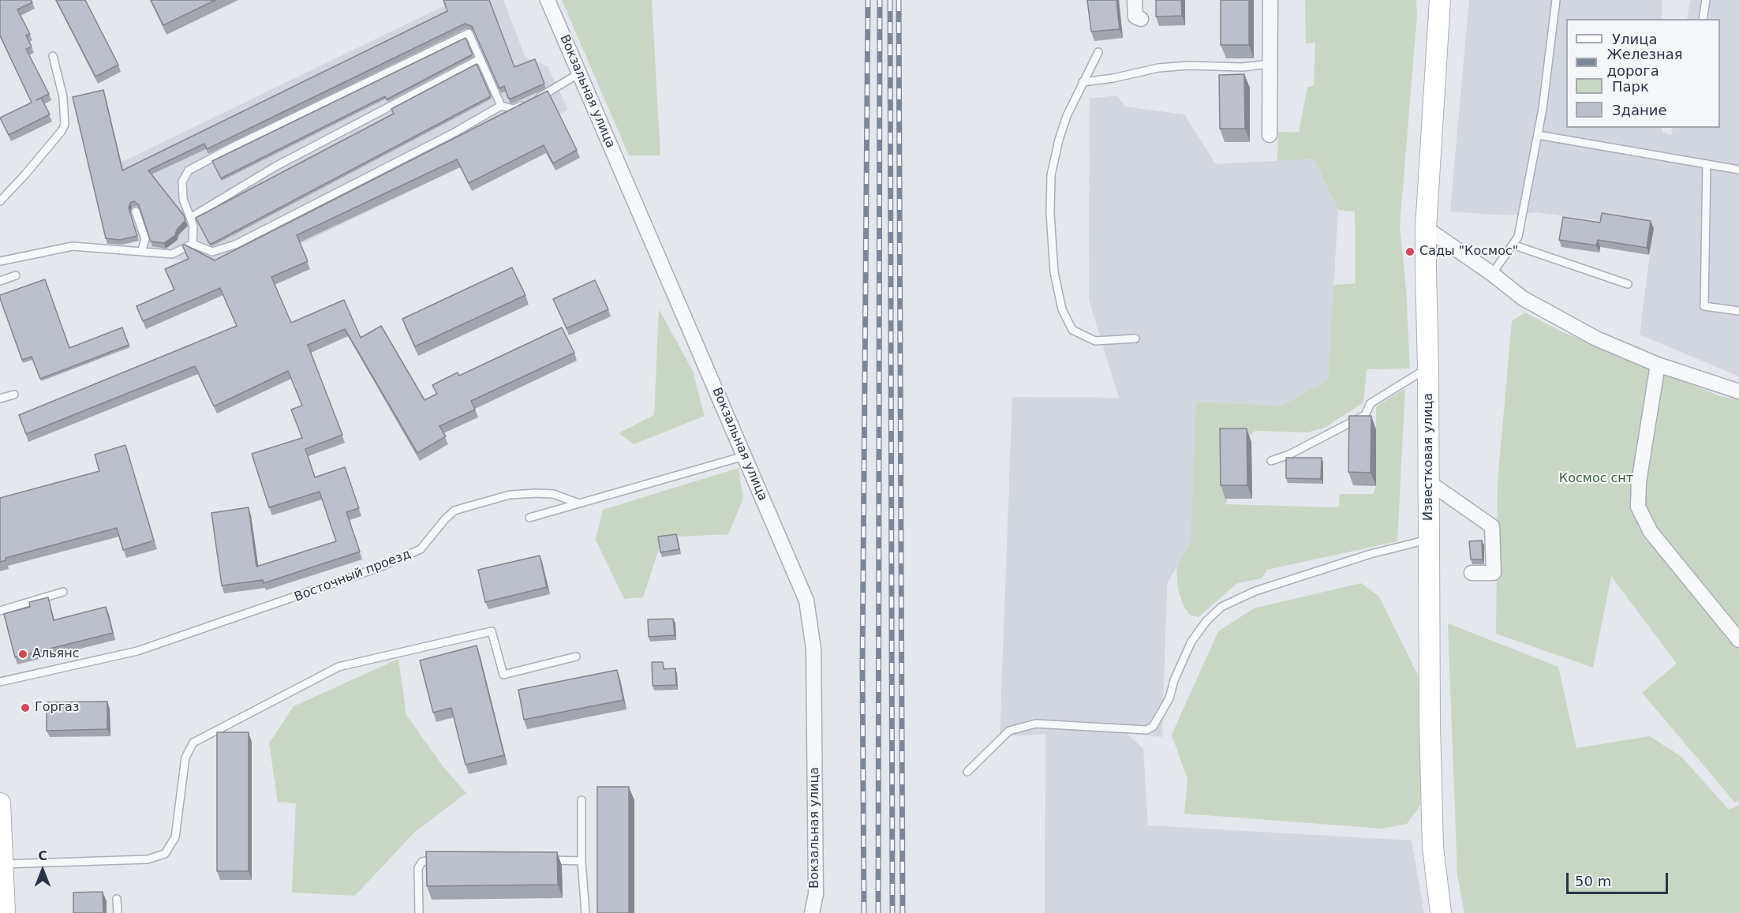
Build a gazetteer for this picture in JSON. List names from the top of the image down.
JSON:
{
  "streets": {
    "main road": ["Известковая улица"],
    "street": ["Вокзальная улица"],
    "lane": ["Восточный проезд"]
  },
  "parks": ["Космос снт"],
  "places": ["Сады \"Космос\"", "Альянс", "Горгаз"],
  "legend": [
    "Улица",
    "Железная дорога",
    "Парк",
    "Здание"
  ],
  "scale_bar": "50 m",
  "north": "top"
}
